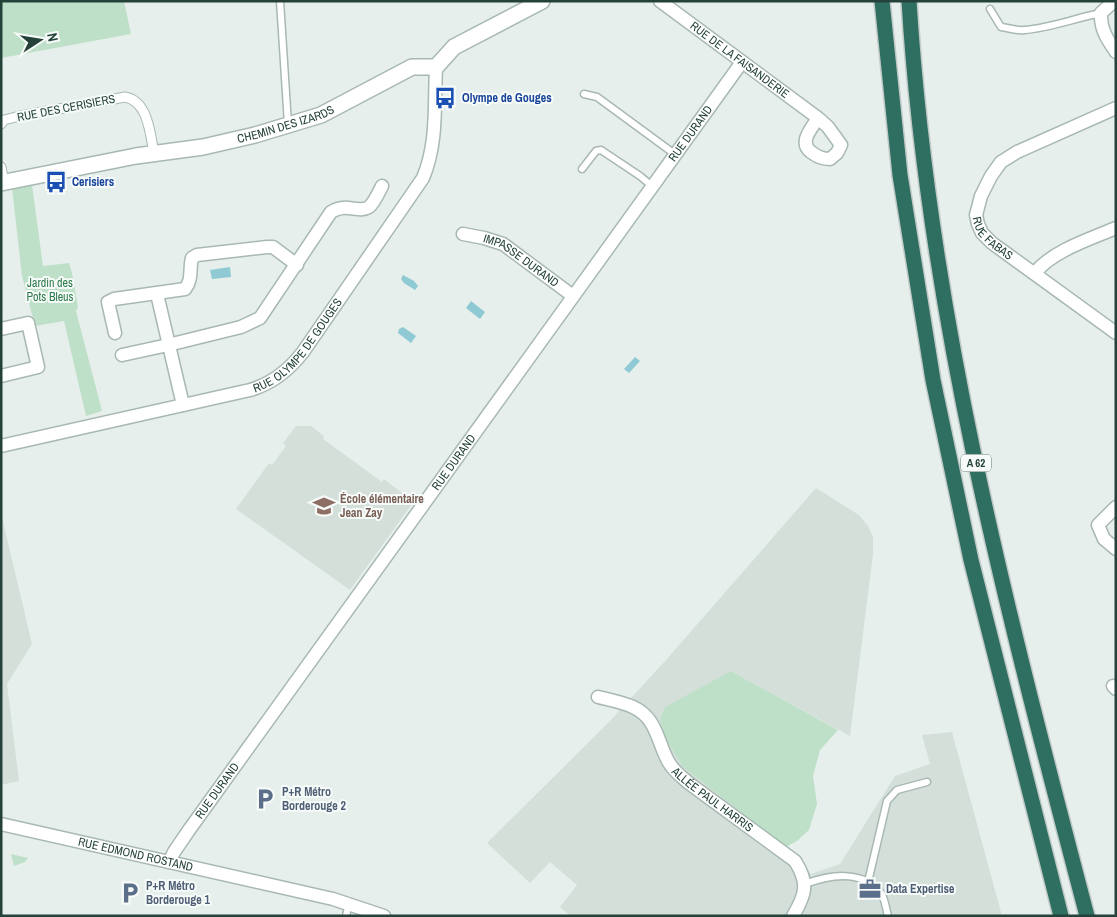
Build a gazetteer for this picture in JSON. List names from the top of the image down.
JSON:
{
  "streets": {
    "highway": ["A 62"],
    "street": [
      "RUE DE LA FAISANDERIE",
      "RUE DES CERISIERS",
      "CHEMIN DES IZARDS",
      "RUE DURAND",
      "RUE FABAS",
      "IMPASSE DURAND",
      "RUE OLYMPE DE GOUGES",
      "ALLÉE PAUL HARRIS",
      "RUE EDMOND ROSTAND"
    ]
  },
  "crossings": [
    ["RUE DE LA FAISANDERIE", "RUE DURAND"],
    ["RUE DES CERISIERS", "CHEMIN DES IZARDS"],
    ["CHEMIN DES IZARDS", "RUE OLYMPE DE GOUGES"],
    ["RUE DURAND", "IMPASSE DURAND"],
    ["RUE DURAND", "RUE EDMOND ROSTAND"]
  ],
  "parks": ["Jardin des Pots Bleus"],
  "places": {
    "bus stop": ["Olympe de Gouges", "Cerisiers"],
    "school or university": ["École élémentaire Jean Zay"],
    "parking": ["P+R Métro Borderouge 2", "P+R Métro Borderouge 1"],
    "office": ["Data Expertise"]
  },
  "north": "right"
}
